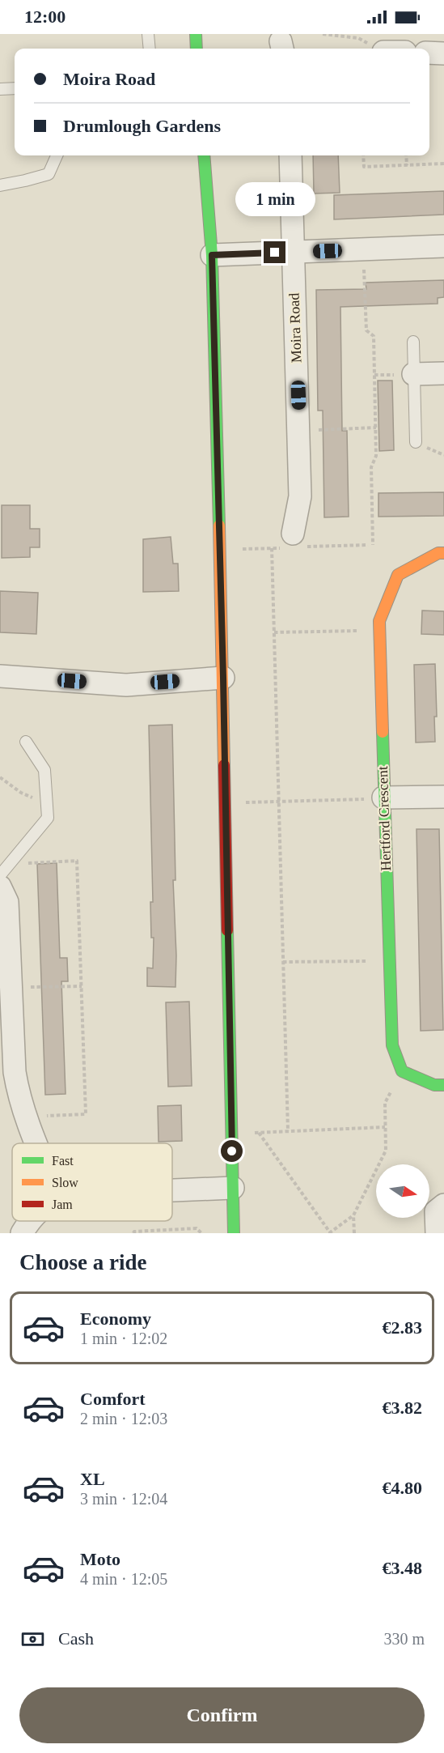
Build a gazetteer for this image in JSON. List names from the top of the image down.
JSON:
{
  "streets": {
    "main road": ["Hertford Crescent"],
    "street": ["Moira Road"]
  },
  "legend": ["Fast", "Slow", "Jam"],
  "north": "right",
  "page": {
    "status": "12:00",
    "banner": ["Moira Road", "Drumlough Gardens"],
    "bubble": "1 min",
    "heading": "Choose a ride",
    "list": [
      {
        "name": "Economy",
        "note": "1 min · 12:02",
        "value": "€2.83"
      },
      {
        "name": "Comfort",
        "note": "2 min · 12:03",
        "value": "€3.82"
      },
      {
        "name": "XL",
        "note": "3 min · 12:04",
        "value": "€4.80"
      },
      {
        "name": "Moto",
        "note": "4 min · 12:05",
        "value": "€3.48"
      }
    ],
    "pay": ["Cash", "330 m"],
    "buttons": "Confirm"
  }
}
